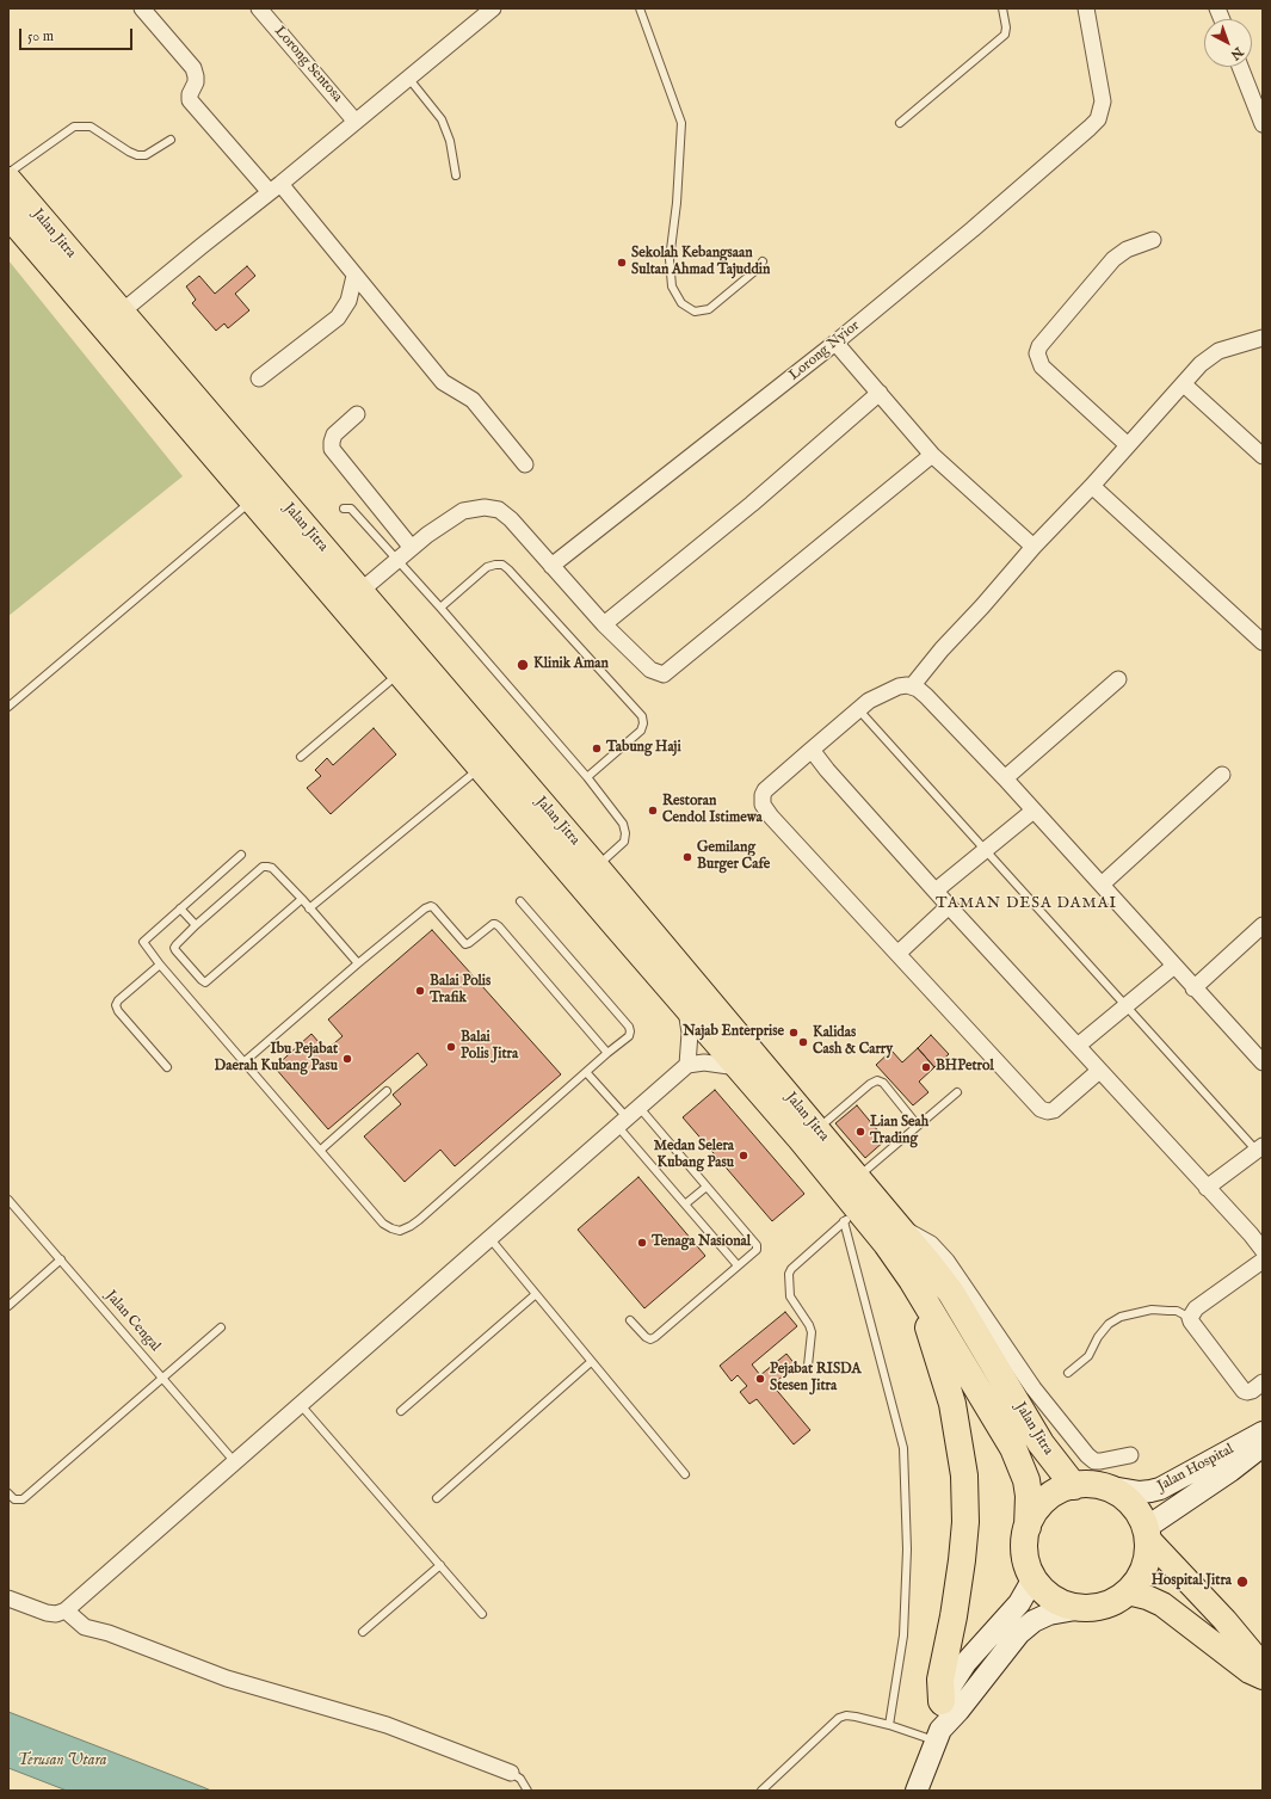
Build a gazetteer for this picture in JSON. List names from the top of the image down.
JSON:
{
  "streets": {
    "highway": ["Jalan Jitra"],
    "main road": ["Jalan Hospital"],
    "street": ["Lorong Sentosa", "Lorong Nyior"],
    "lane": ["Jalan Cengal"]
  },
  "crossings": [
    ["Jalan Jitra", "Jalan Hospital"]
  ],
  "districts": ["TAMAN DESA DAMAI"],
  "water": ["Terusan Utara"],
  "places": [
    "Sekolah Kebangsaan Sultan Ahmad Tajuddin",
    "Klinik Aman",
    "Tabung Haji",
    "Restoran Cendol Istimewa",
    "Gemilang Burger Cafe",
    "Balai Polis Trafik",
    "Najab Enterprise",
    "Kalidas Cash & Carry",
    "Balai Polis Jitra",
    "Ibu Pejabat Daerah Kubang Pasu",
    "BHPetrol",
    "Lian Seah Trading",
    "Medan Selera Kubang Pasu",
    "Tenaga Nasional",
    "Pejabat RISDA Stesen Jitra",
    "Hospital Jitra"
  ],
  "scale_bar": "50 m",
  "north": "bottom right"
}
